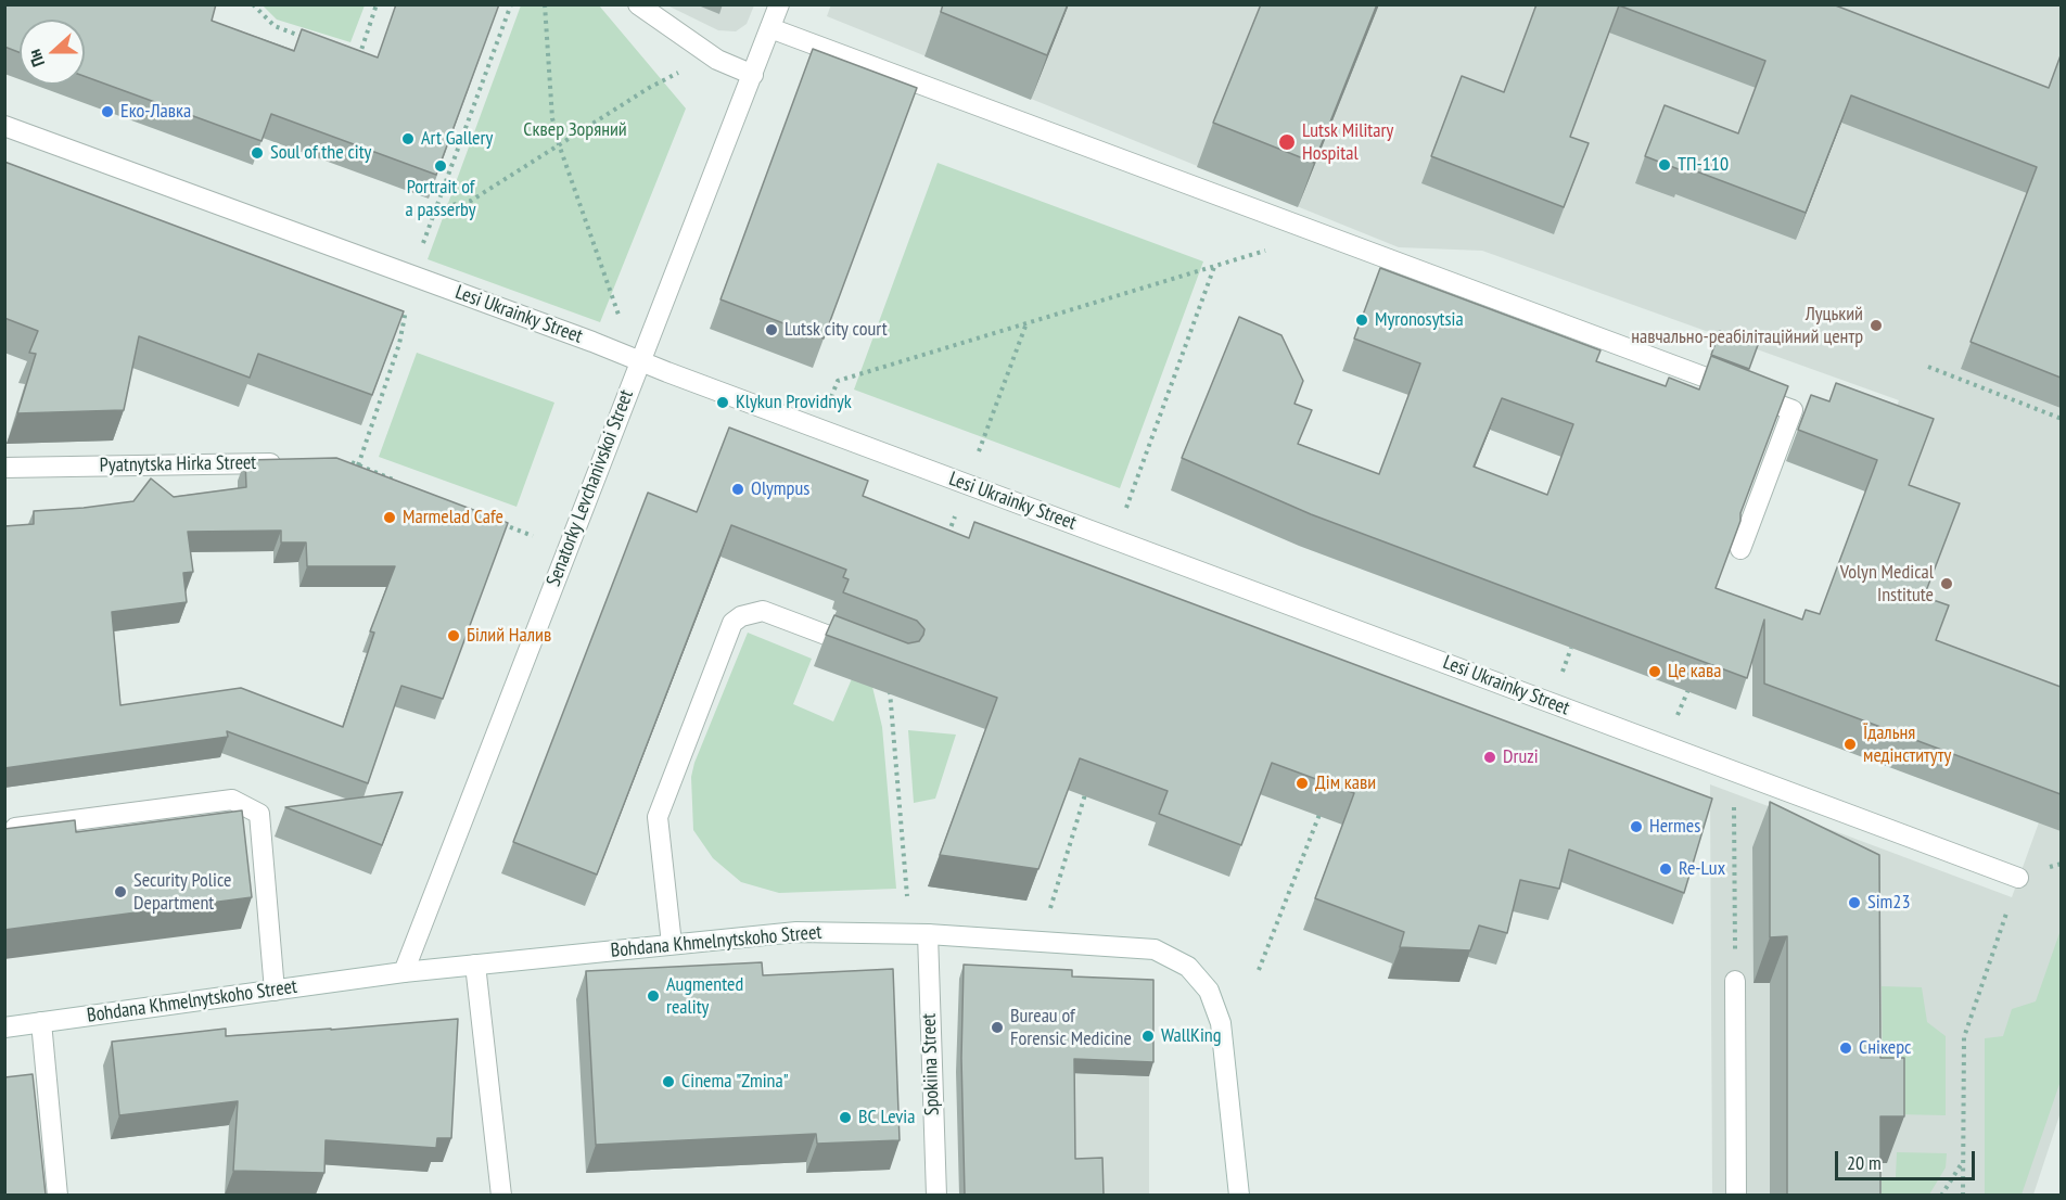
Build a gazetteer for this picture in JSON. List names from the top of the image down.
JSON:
{
  "streets": {
    "street": [
      "Lesi Ukrainky Street",
      "Pyatnytska Hirka Street",
      "Senatorky Levchanivskoi Street",
      "Bohdana Khmelnytskoho Street",
      "Spokiina Street"
    ]
  },
  "crossings": [
    ["Lesi Ukrainky Street", "Senatorky Levchanivskoi Street"],
    ["Senatorky Levchanivskoi Street", "Bohdana Khmelnytskoho Street"],
    ["Bohdana Khmelnytskoho Street", "Spokiina Street"]
  ],
  "parks": ["Сквер Зоряний"],
  "places": [
    "Еко-Лавка",
    "Art Gallery",
    "Lutsk Military Hospital",
    "Soul of the city",
    "ТП-110",
    "Portrait of a passerby",
    "Myronosytsia",
    "Луцький навчально-реабілітаційний центр",
    "Lutsk city court",
    "Klykun Providnyk",
    "Olympus",
    "Marmelad Cafe",
    "Volyn Medical Institute",
    "Білий Налив",
    "Це кава",
    "Їдальня медінституту",
    "Druzi",
    "Дім кави",
    "Hermes",
    "Re-Lux",
    "Security Police Department",
    "Sim23",
    "Augmented reality",
    "Bureau of Forensic Medicine",
    "WallKing",
    "Снікерс",
    "Cinema \"Zmina\"",
    "BC Levia"
  ],
  "scale_bar": "20 m",
  "north": "left"
}
